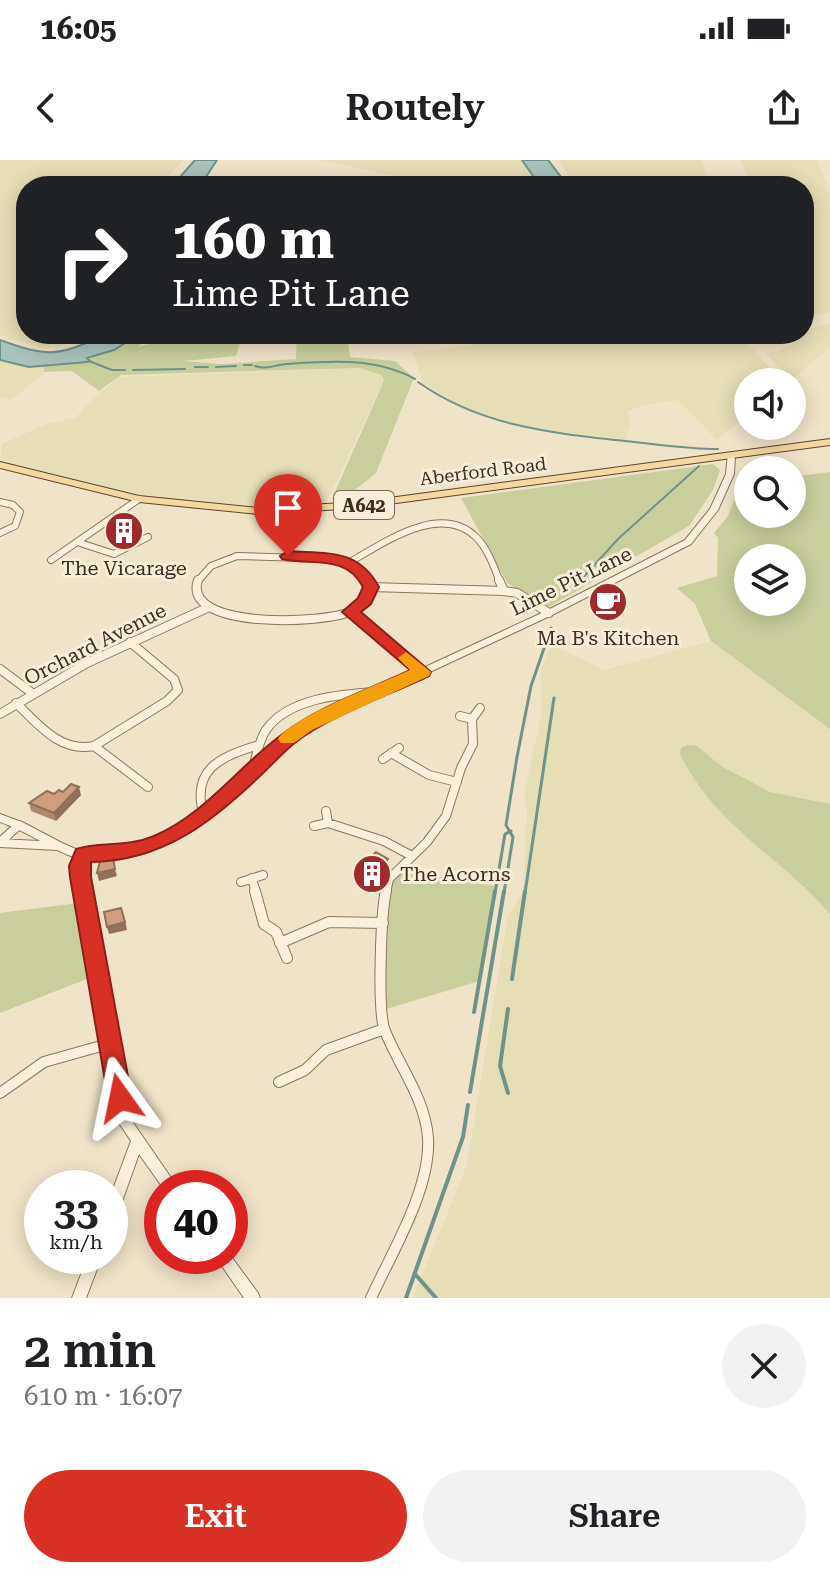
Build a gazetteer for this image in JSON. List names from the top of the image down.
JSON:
{
  "streets": {
    "main road": ["Aberford Road", "A642"],
    "street": ["Lime Pit Lane", "Orchard Avenue"]
  },
  "crossings": [
    ["Aberford Road", "Lime Pit Lane"]
  ],
  "places": {
    "building": ["The Vicarage", "The Acorns"],
    "cafe": ["Ma B's Kitchen"]
  },
  "page": {
    "status": "16:05",
    "header": "Routely",
    "turn": ["160 m", "Lime Pit Lane"],
    "speed": "33 km/h",
    "limit": "40",
    "heading": ["2 min", "610 m · 16:07"],
    "buttons": ["Exit", "Share"]
  }
}
